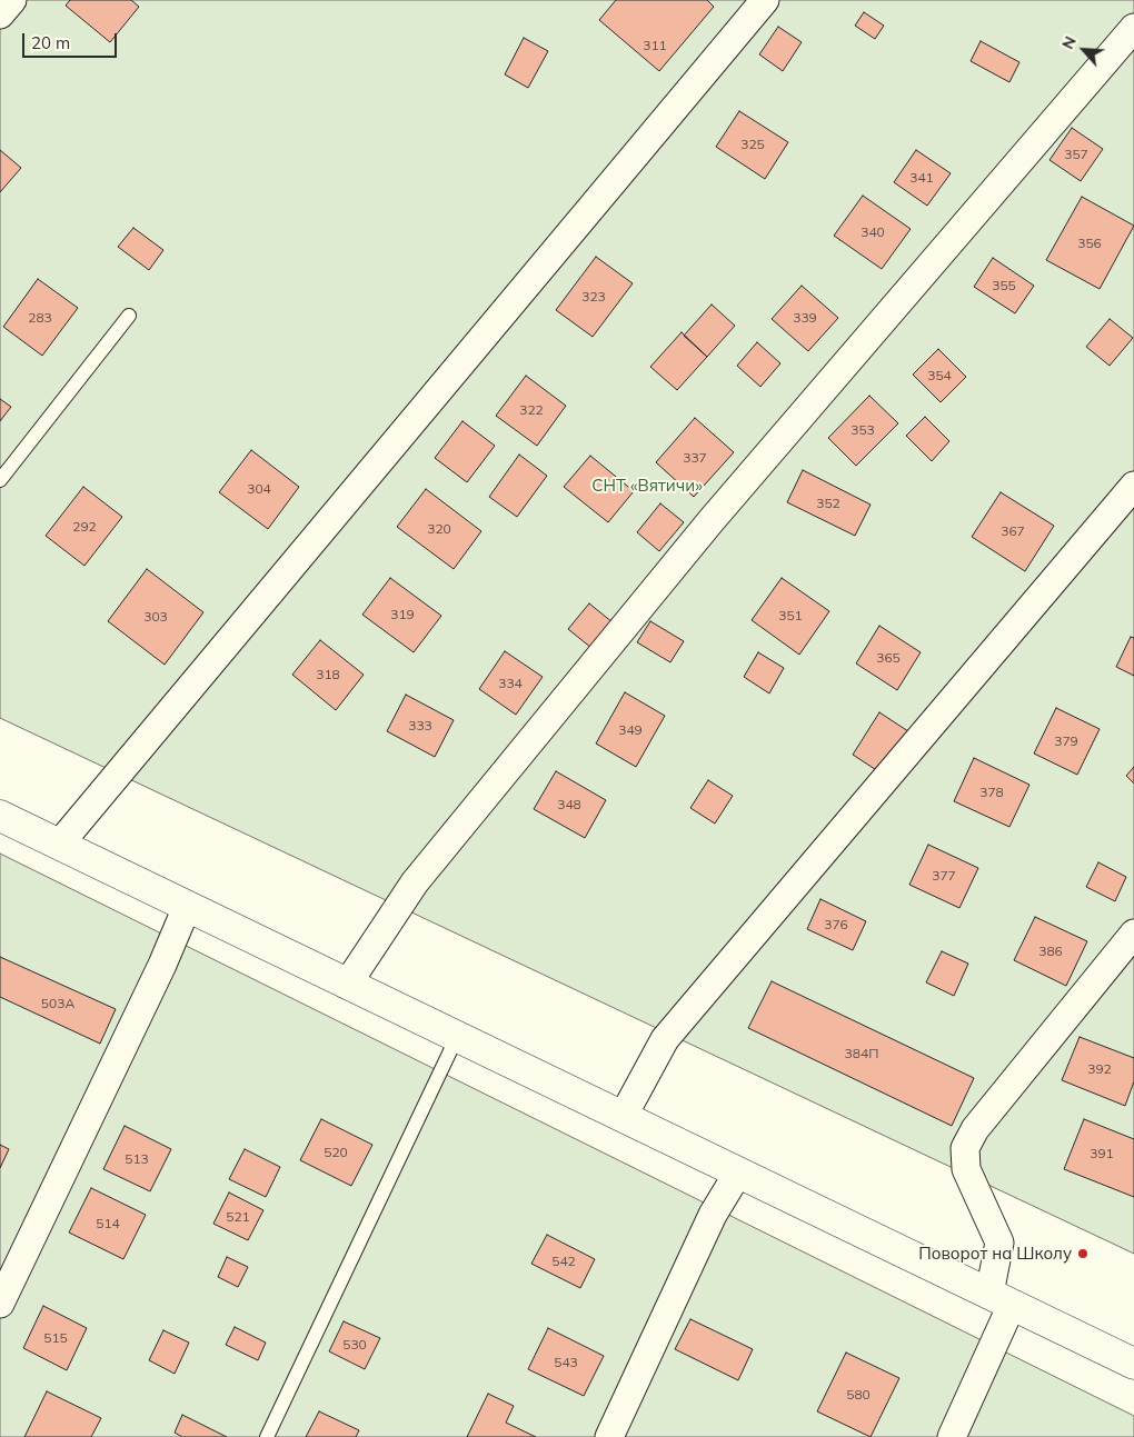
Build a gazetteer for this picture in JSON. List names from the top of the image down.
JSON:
{
  "parks": ["СНТ «Вятичи»"],
  "places": ["Поворот на Школу"],
  "house_numbers": [
    "311",
    "325",
    "357",
    "341",
    "340",
    "356",
    "355",
    "323",
    "283",
    "339",
    "354",
    "322",
    "353",
    "337",
    "304",
    "352",
    "292",
    "320",
    "367",
    "319",
    "351",
    "303",
    "365",
    "318",
    "334",
    "333",
    "349",
    "379",
    "378",
    "348",
    "377",
    "376",
    "386",
    "503А",
    "384П",
    "392",
    "520",
    "391",
    "513",
    "521",
    "514",
    "542",
    "515",
    "530",
    "543",
    "580"
  ],
  "scale_bar": "20 m",
  "north": "top left"
}
